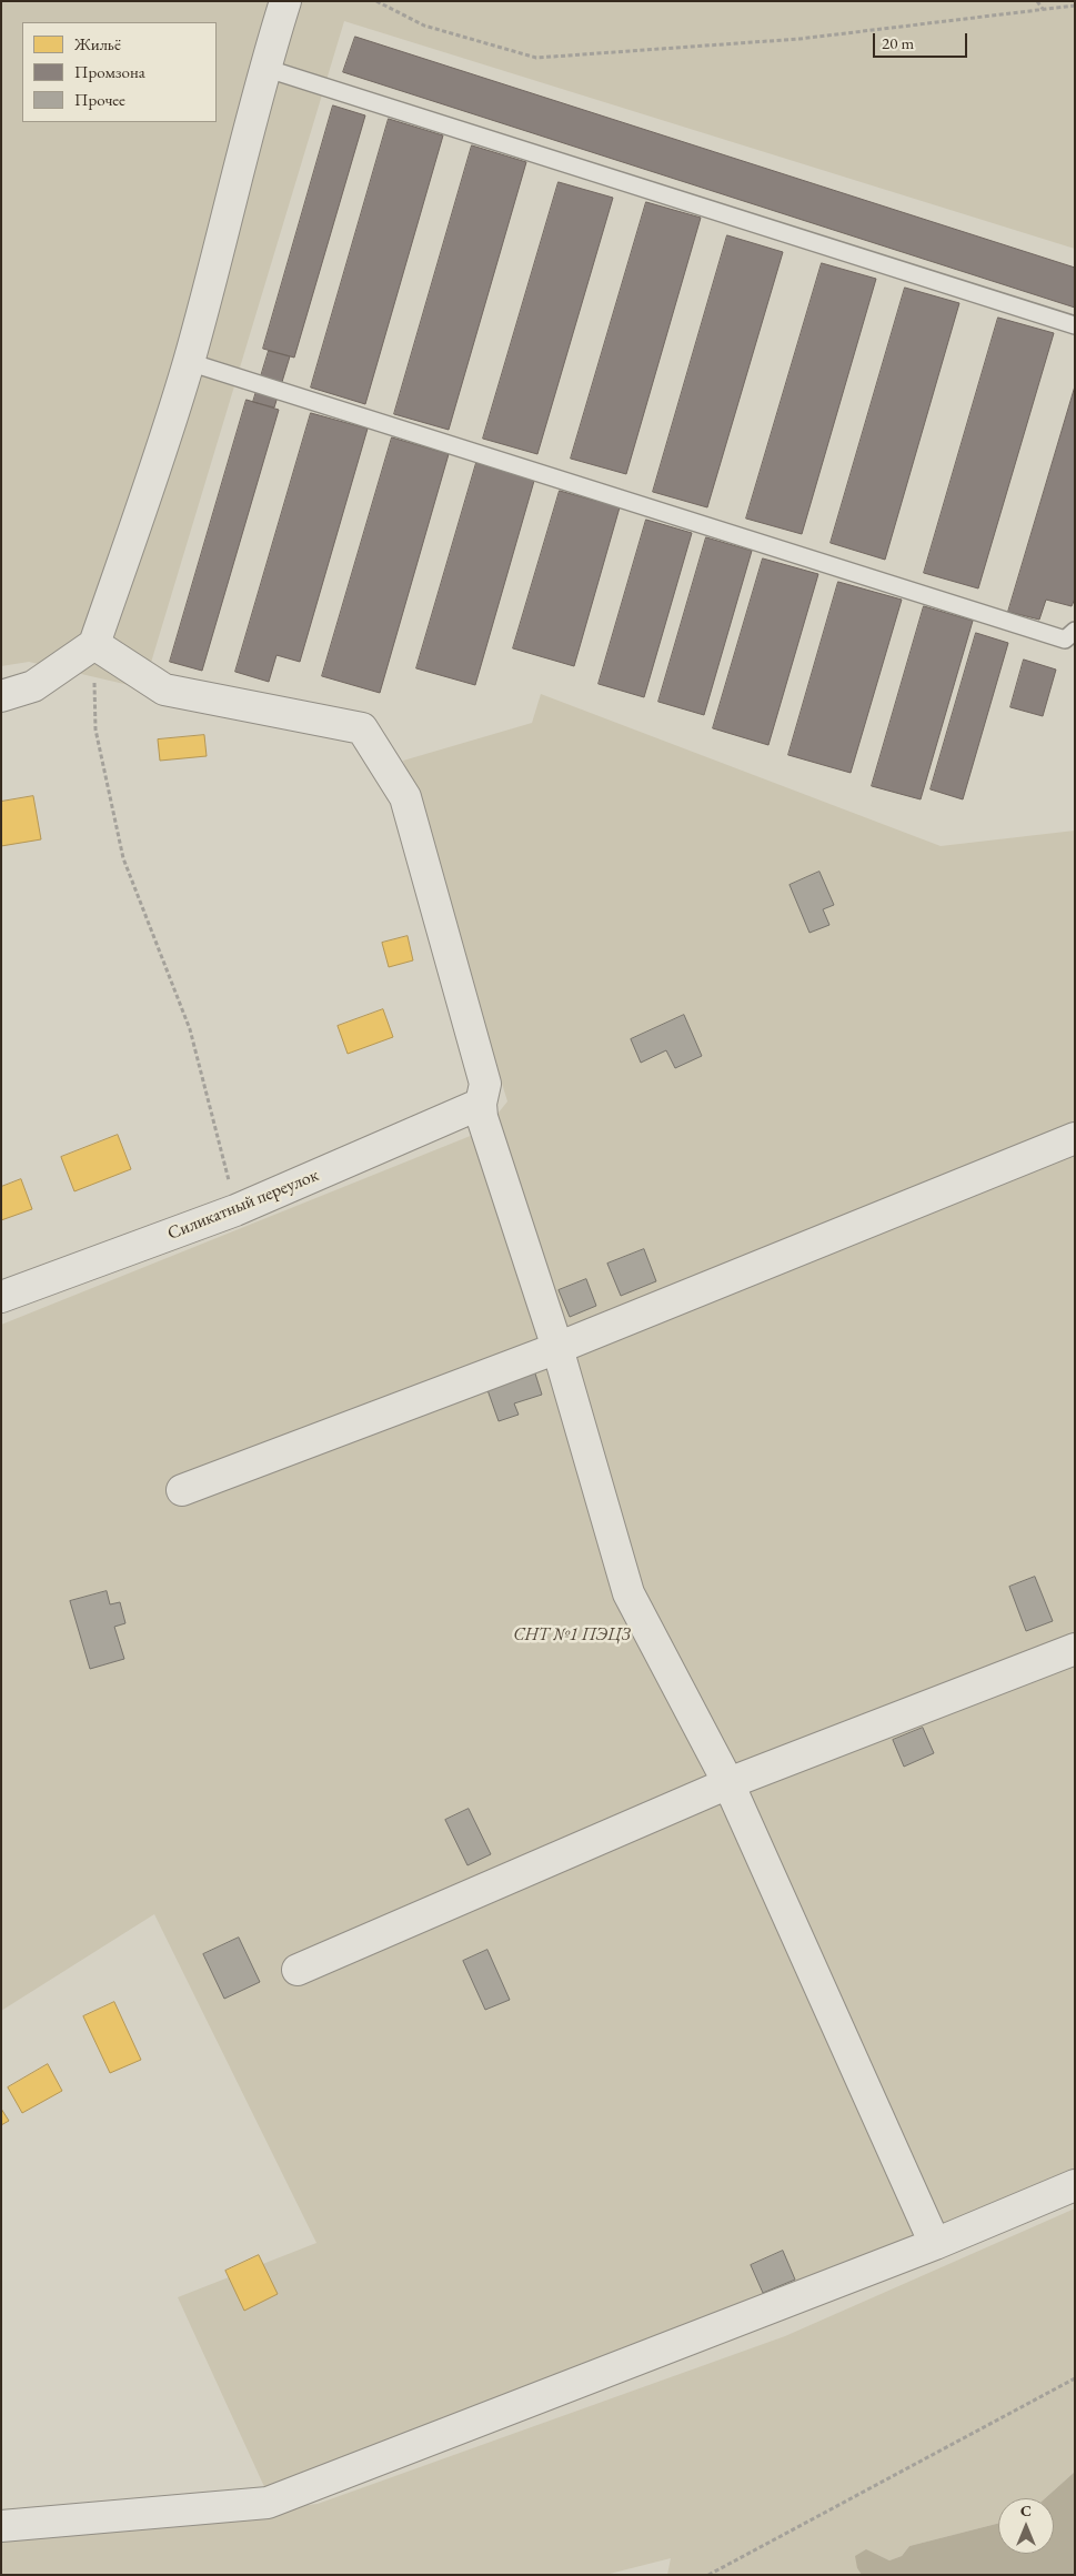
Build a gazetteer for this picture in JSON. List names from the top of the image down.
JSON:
{
  "streets": {
    "street": ["Силикатный переулок"]
  },
  "parks": ["СНТ №1 ПЭЦЗ"],
  "legend": ["Жильё", "Промзона", "Прочее"],
  "scale_bar": "20 m",
  "north": "top"
}
